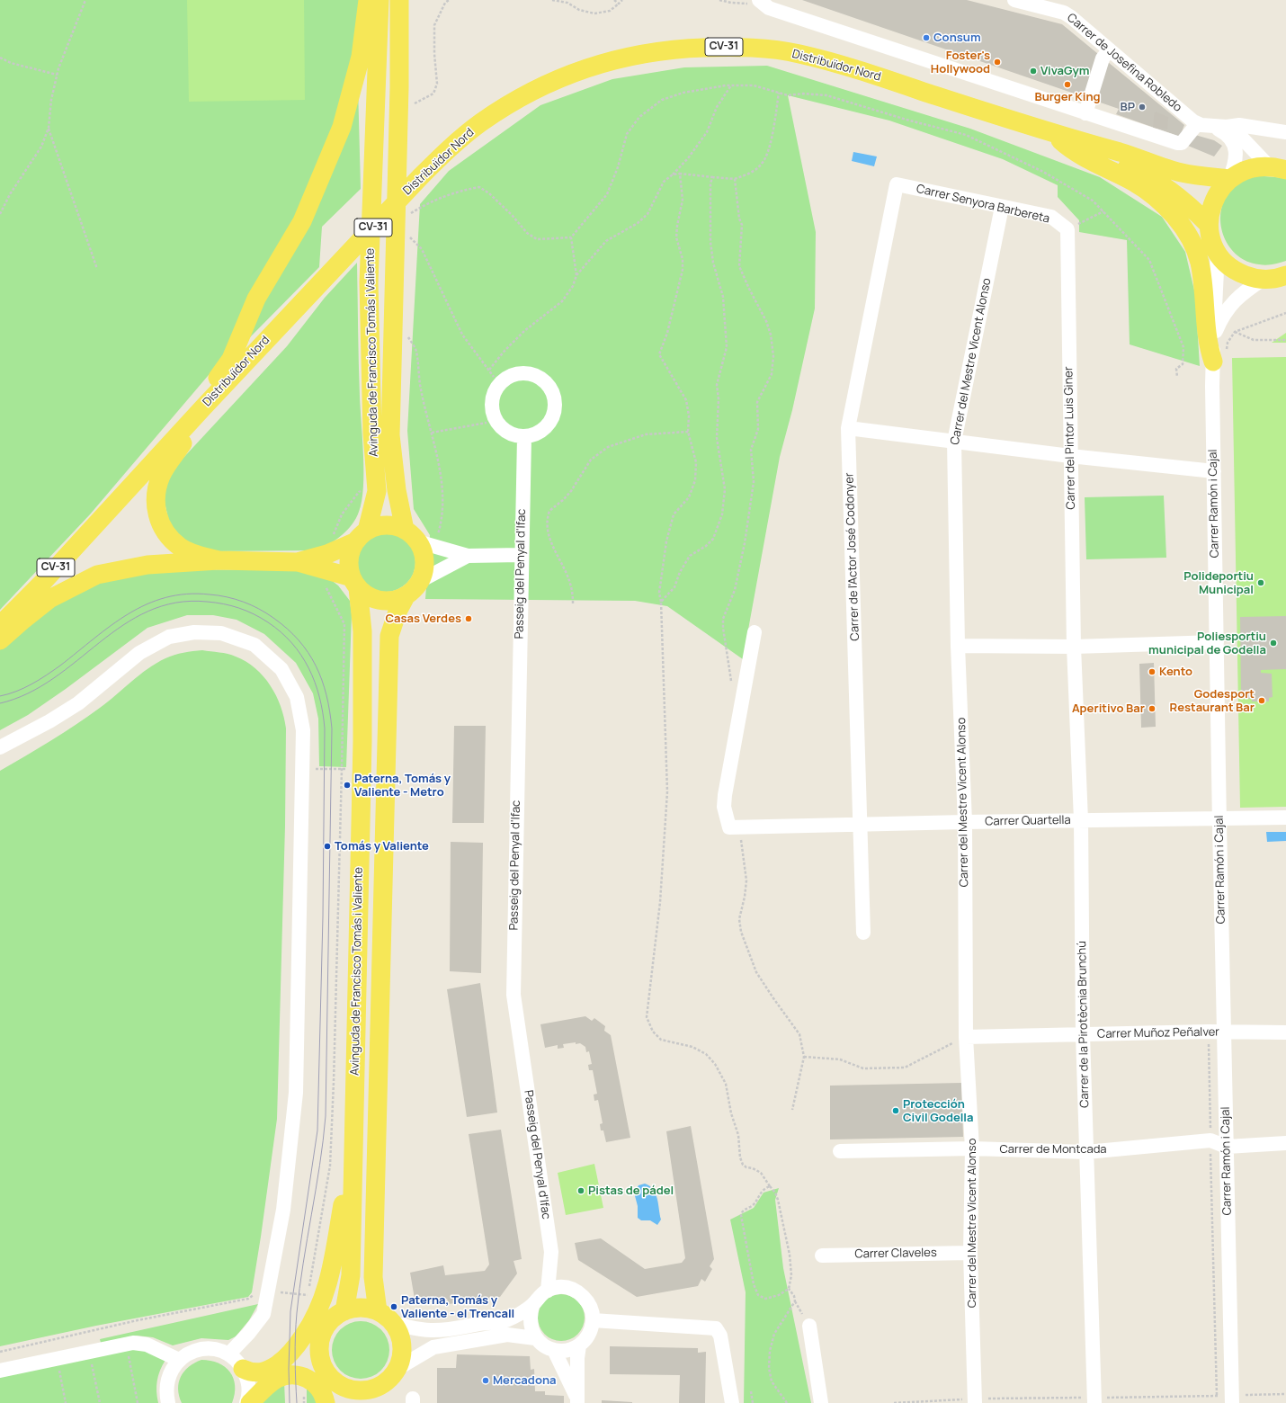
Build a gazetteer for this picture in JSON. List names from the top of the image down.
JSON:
{
  "streets": {
    "main road": ["CV-31", "Distribuïdor Nord", "Avinguda de Francisco Tomás i Valiente"],
    "street": [
      "Carrer de Josefina Robledo",
      "Carrer Senyora Barbereta",
      "Carrer del Mestre Vicent Alonso",
      "Carrer del Pintor Luis Giner",
      "Carrer Ramón i Cajal",
      "Carrer de l'Actor José Codonyer",
      "Passeig del Penyal d'Ifac",
      "Carrer Quartella",
      "Carrer de la Pirotècnia Brunchú",
      "Carrer Muñoz Peñalver",
      "Carrer de Montcada",
      "Carrer Claveles"
    ]
  },
  "crossings": [
    ["Carrer Senyora Barbereta", "Carrer del Mestre Vicent Alonso"],
    ["Carrer Senyora Barbereta", "Carrer del Pintor Luis Giner"],
    ["Carrer Senyora Barbereta", "Carrer de l'Actor José Codonyer"],
    ["Carrer del Mestre Vicent Alonso", "Carrer Quartella"],
    ["Carrer del Mestre Vicent Alonso", "Carrer Muñoz Peñalver"],
    ["Carrer del Mestre Vicent Alonso", "Carrer de Montcada"],
    ["Carrer del Mestre Vicent Alonso", "Carrer Claveles"],
    ["Carrer del Pintor Luis Giner", "Carrer de la Pirotècnia Brunchú"],
    ["Carrer Ramón i Cajal", "Carrer Quartella"],
    ["Carrer Ramón i Cajal", "Carrer Muñoz Peñalver"],
    ["Carrer Ramón i Cajal", "Carrer de Montcada"],
    ["Carrer de l'Actor José Codonyer", "Carrer Quartella"],
    ["Carrer Quartella", "Carrer de la Pirotècnia Brunchú"],
    ["Carrer de la Pirotècnia Brunchú", "Carrer Muñoz Peñalver"],
    ["Carrer de la Pirotècnia Brunchú", "Carrer de Montcada"]
  ],
  "places": [
    "Consum",
    "Foster's Hollywood",
    "VivaGym",
    "Burger King",
    "BP",
    "Polideportiu Municipal",
    "Casas Verdes",
    "Poliesportiu municipal de Godella",
    "Kento",
    "Godesport Restaurant Bar",
    "Aperitivo Bar",
    "Paterna, Tomás y Valiente - Metro",
    "Tomás y Valiente",
    "Protección Civil Godella",
    "Pistas de pádel",
    "Paterna, Tomás y Valiente - el Trencall",
    "Mercadona"
  ]
}
